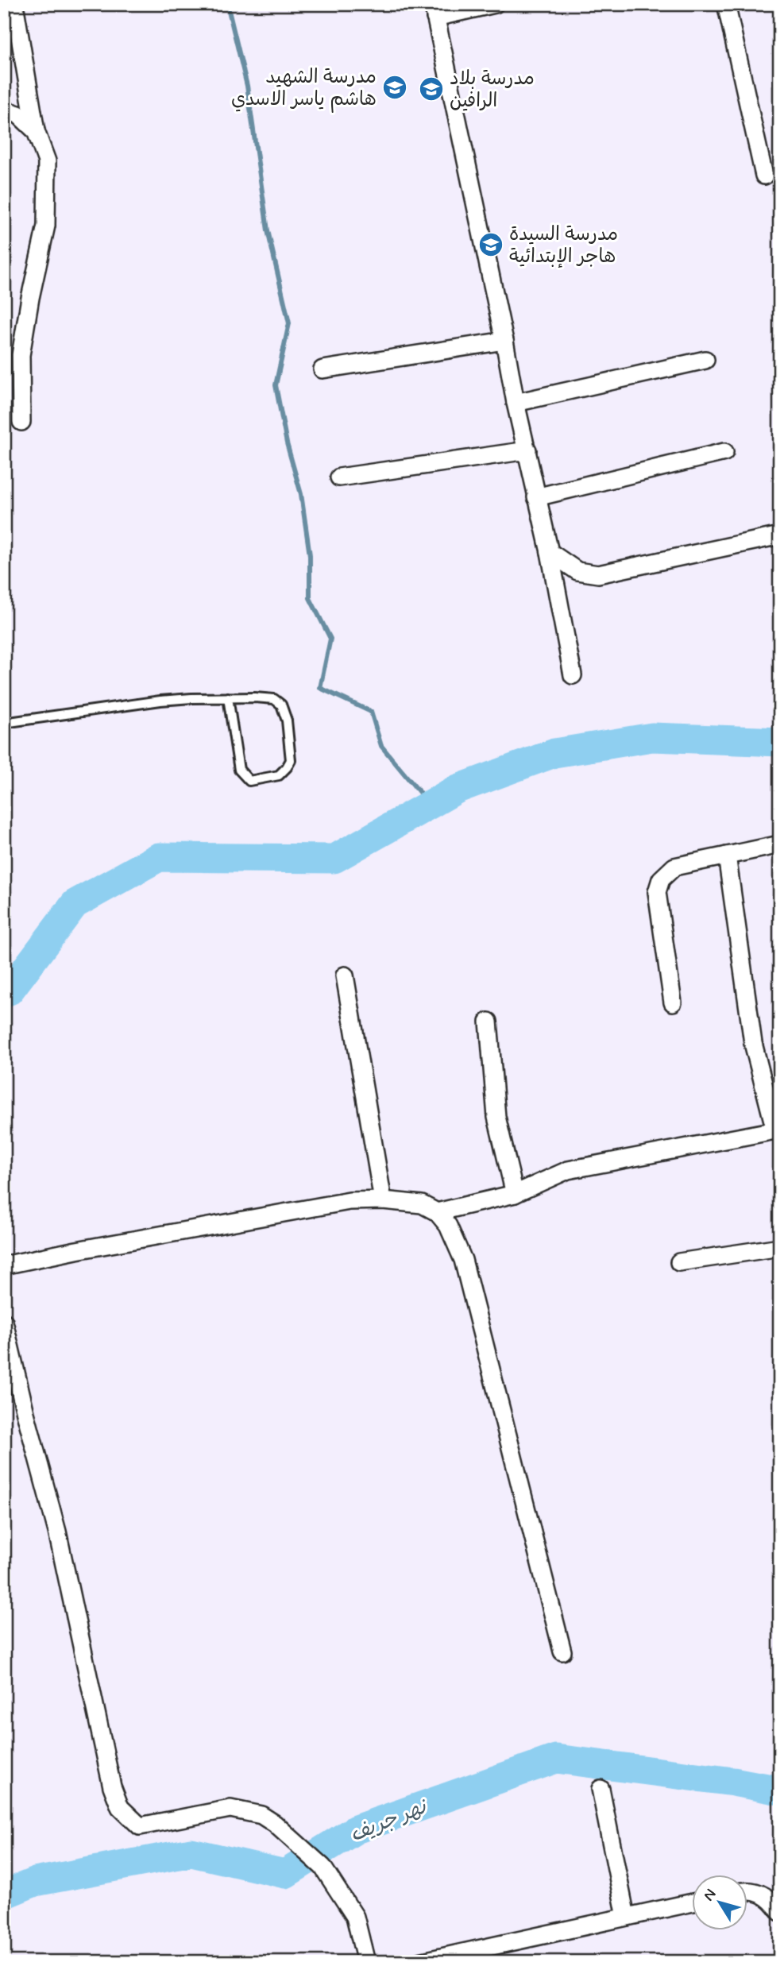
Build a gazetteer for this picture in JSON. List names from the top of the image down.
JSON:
{
  "water": ["نهر جريف"],
  "places": {
    "school or university": ["مدرسة الشهيد هاشم ياسر الاسدي", "مدرسة بلاد الرافين", "مدرسة السيدة هاجر الإبتدائية"]
  },
  "north": "top left"
}
